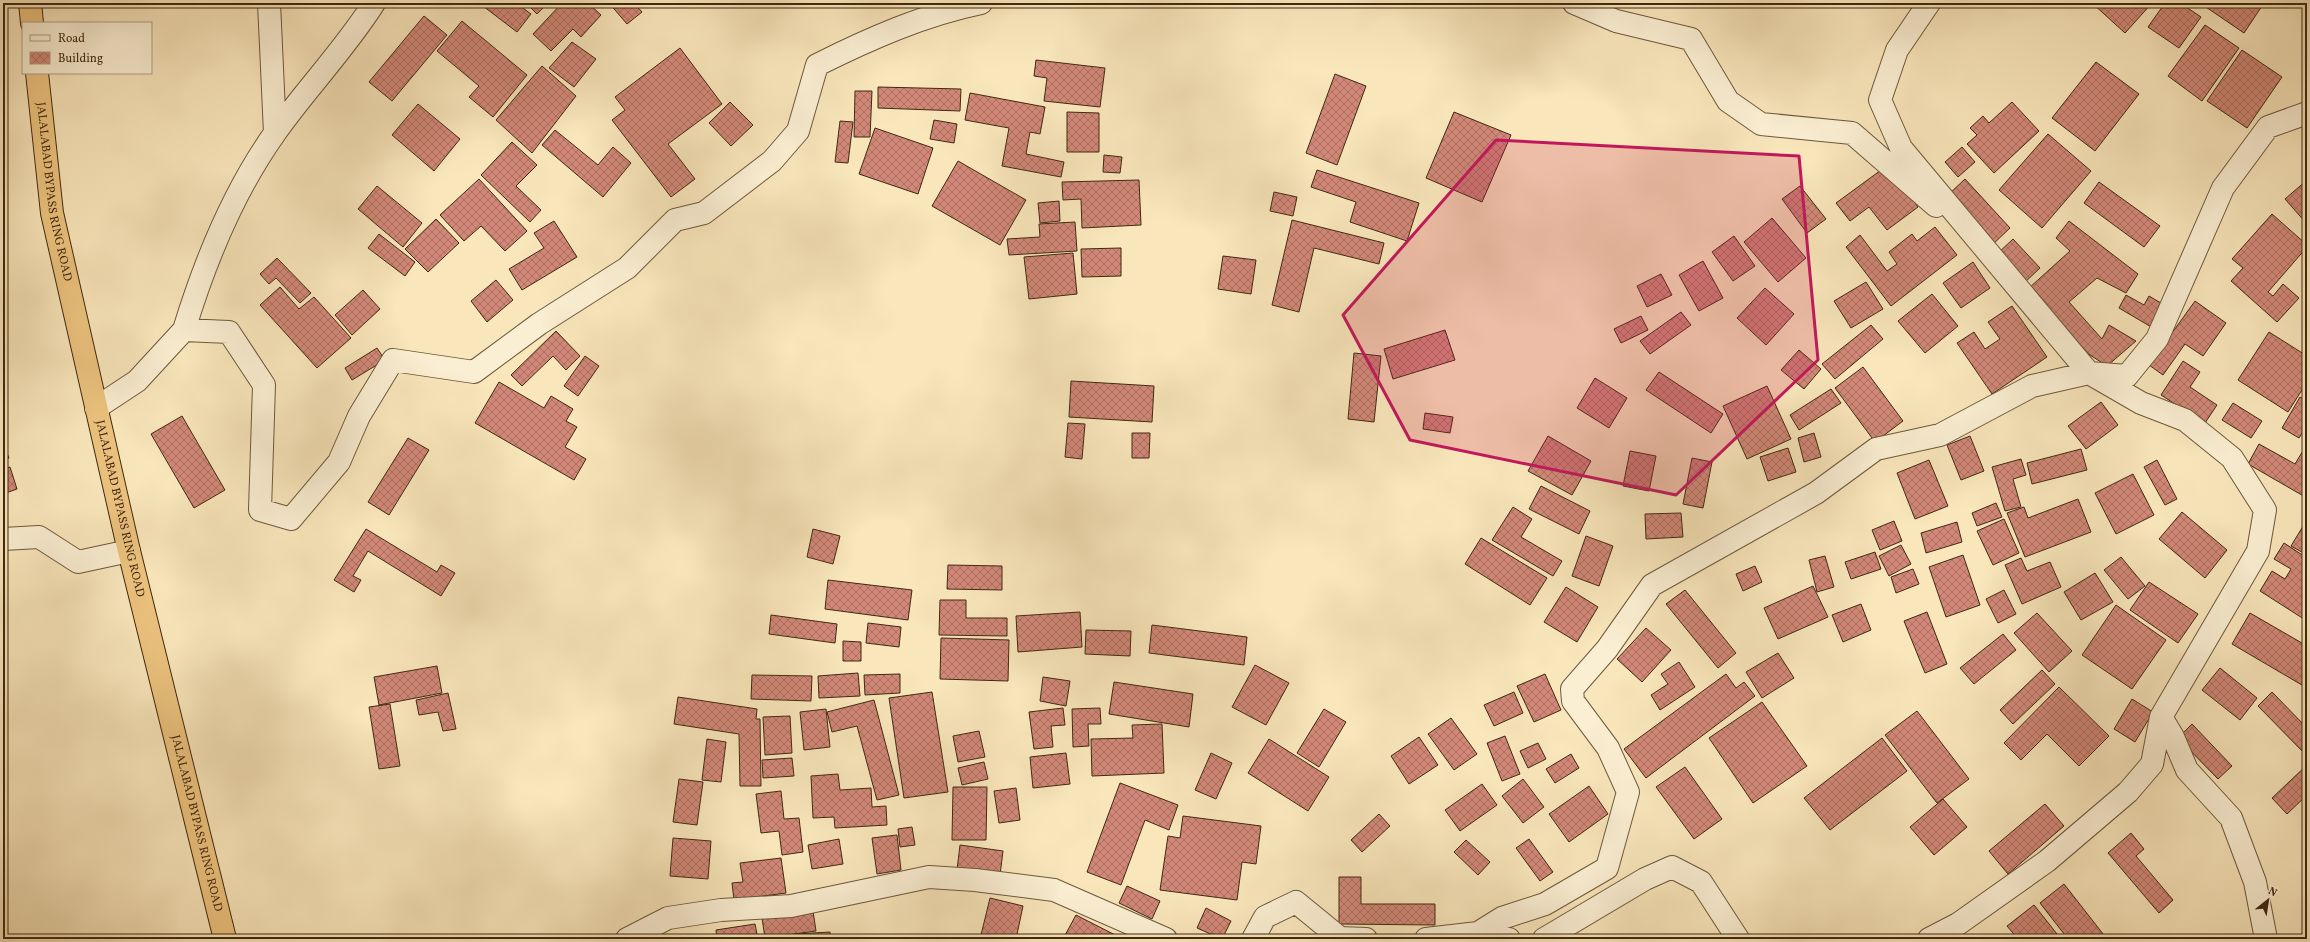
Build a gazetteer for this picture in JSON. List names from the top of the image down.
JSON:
{
  "streets": {
    "highway": ["JALALABAD BYPASS RING ROAD"]
  },
  "legend": ["Road", "Building"],
  "north": "top right"
}
